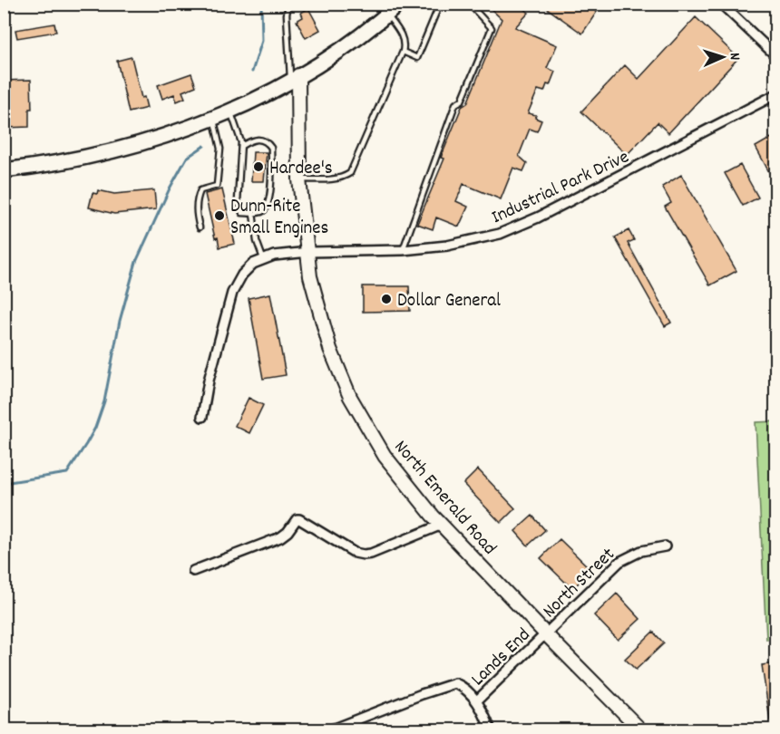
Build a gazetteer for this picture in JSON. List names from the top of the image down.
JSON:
{
  "streets": {
    "main road": ["North Emerald Road"],
    "street": ["Industrial Park Drive", "North Street", "Lands End"]
  },
  "crossings": [
    ["Industrial Park Drive", "North Emerald Road"],
    ["North Emerald Road", "North Street"],
    ["North Emerald Road", "Lands End"],
    ["North Street", "Lands End"]
  ],
  "places": ["Hardee's", "Dunn-Rite Small Engines", "Dollar General"],
  "north": "right"
}
